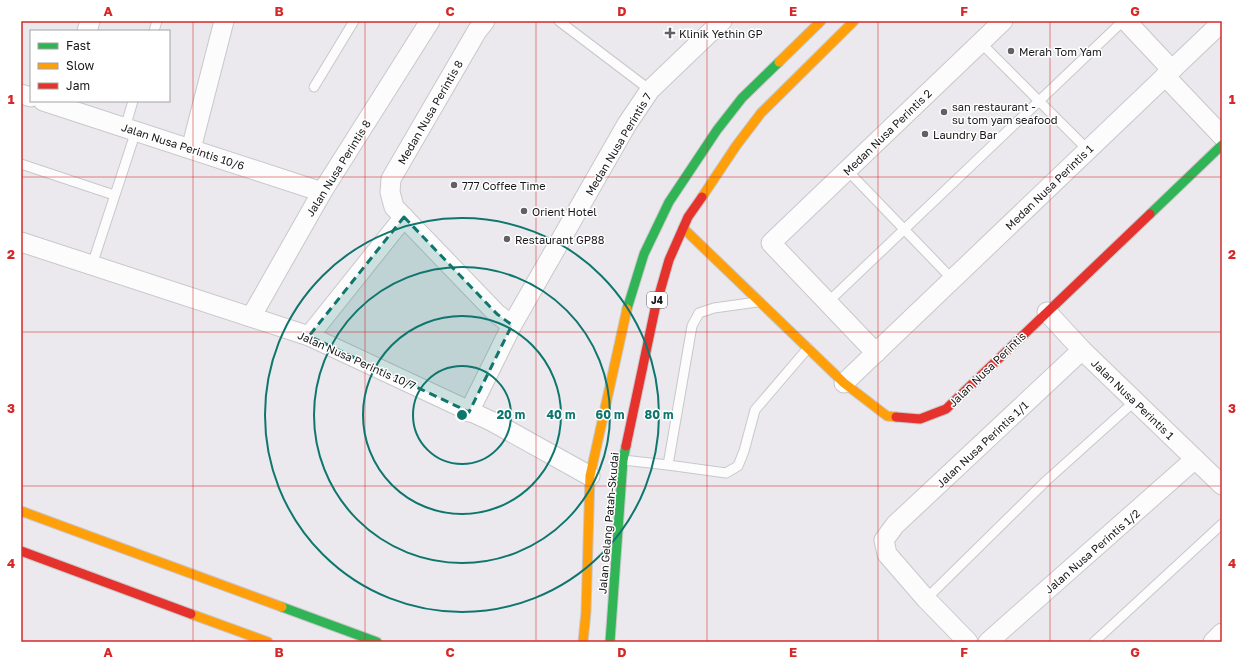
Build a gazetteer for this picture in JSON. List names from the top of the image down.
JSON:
{
  "streets": {
    "main road": ["J4", "Jalan Nusa Perintis", "Jalan Gelang Patah-Skudai"],
    "street": [
      "Medan Nusa Perintis 8",
      "Medan Nusa Perintis 2",
      "Medan Nusa Perintis 7",
      "Jalan Nusa Perintis 10/6",
      "Jalan Nusa Perintis 8",
      "Medan Nusa Perintis 1",
      "Jalan Nusa Perintis 10/7",
      "Jalan Nusa Perintis 1",
      "Jalan Nusa Perintis 1/1",
      "Jalan Nusa Perintis 1/2"
    ]
  },
  "crossings": [
    ["Jalan Nusa Perintis 10/6", "Jalan Nusa Perintis 8"],
    ["Jalan Nusa Perintis 8", "Jalan Nusa Perintis 10/7"],
    ["Jalan Nusa Perintis 10/7", "Jalan Gelang Patah-Skudai"],
    ["Jalan Nusa Perintis", "Jalan Nusa Perintis 1"],
    ["Jalan Nusa Perintis", "Jalan Gelang Patah-Skudai"],
    ["Jalan Nusa Perintis 1", "Jalan Nusa Perintis 1/1"],
    ["Jalan Nusa Perintis 1", "Jalan Nusa Perintis 1/2"]
  ],
  "places": {
    "health": ["Klinik Yethin GP"],
    "other": [
      "Merah Tom Yam",
      "san restaurant - su tom yam seafood",
      "Laundry Bar",
      "777 Coffee Time",
      "Orient Hotel",
      "Restaurant GP88"
    ]
  },
  "legend": ["Fast", "Slow", "Jam"],
  "grid": {
    "columns": [
      "A",
      "B",
      "C",
      "D",
      "E",
      "F",
      "G"
    ],
    "rows": [
      "1",
      "2",
      "3",
      "4"
    ]
  },
  "rings": [
    "20 m",
    "40 m",
    "60 m",
    "80 m"
  ]
}
